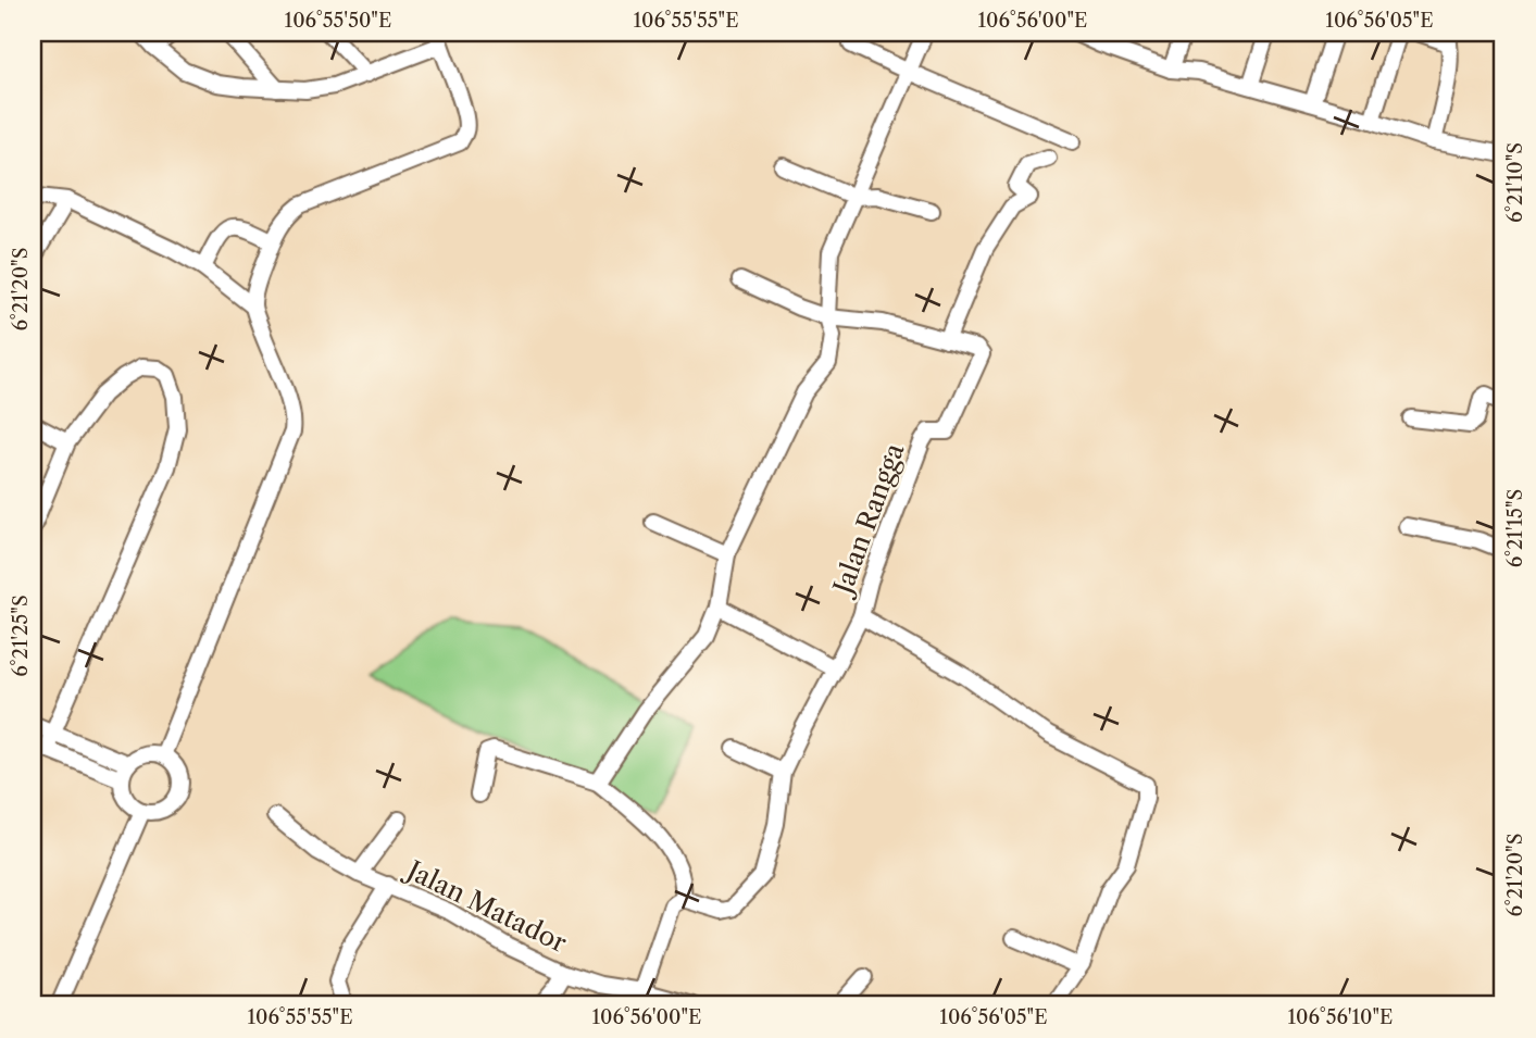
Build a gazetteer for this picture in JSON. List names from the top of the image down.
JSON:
{
  "streets": {
    "street": ["Jalan Rangga", "Jalan Matador"]
  },
  "coordinates": [
    "106°55'50\"E",
    "106°55'55\"E",
    "106°56'00\"E",
    "106°56'05\"E",
    "6°21'10\"S",
    "6°21'20\"S",
    "6°21'15\"S",
    "6°21'25\"S",
    "106°56'10\"E"
  ]
}
